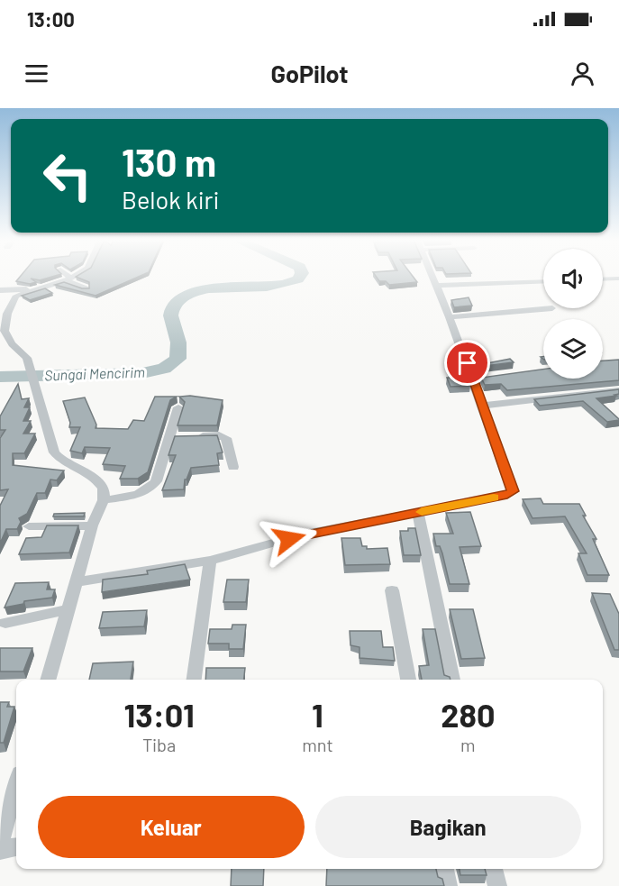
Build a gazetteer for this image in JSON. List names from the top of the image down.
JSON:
{
  "water": ["Sungai Mencirim"],
  "page": {
    "status": "13:00",
    "header": "GoPilot",
    "turn": ["130 m", "Belok kiri"],
    "eta": [
      "13:01",
      "Tiba",
      "1",
      "mnt",
      "280",
      "m"
    ],
    "buttons": ["Keluar", "Bagikan"]
  }
}
